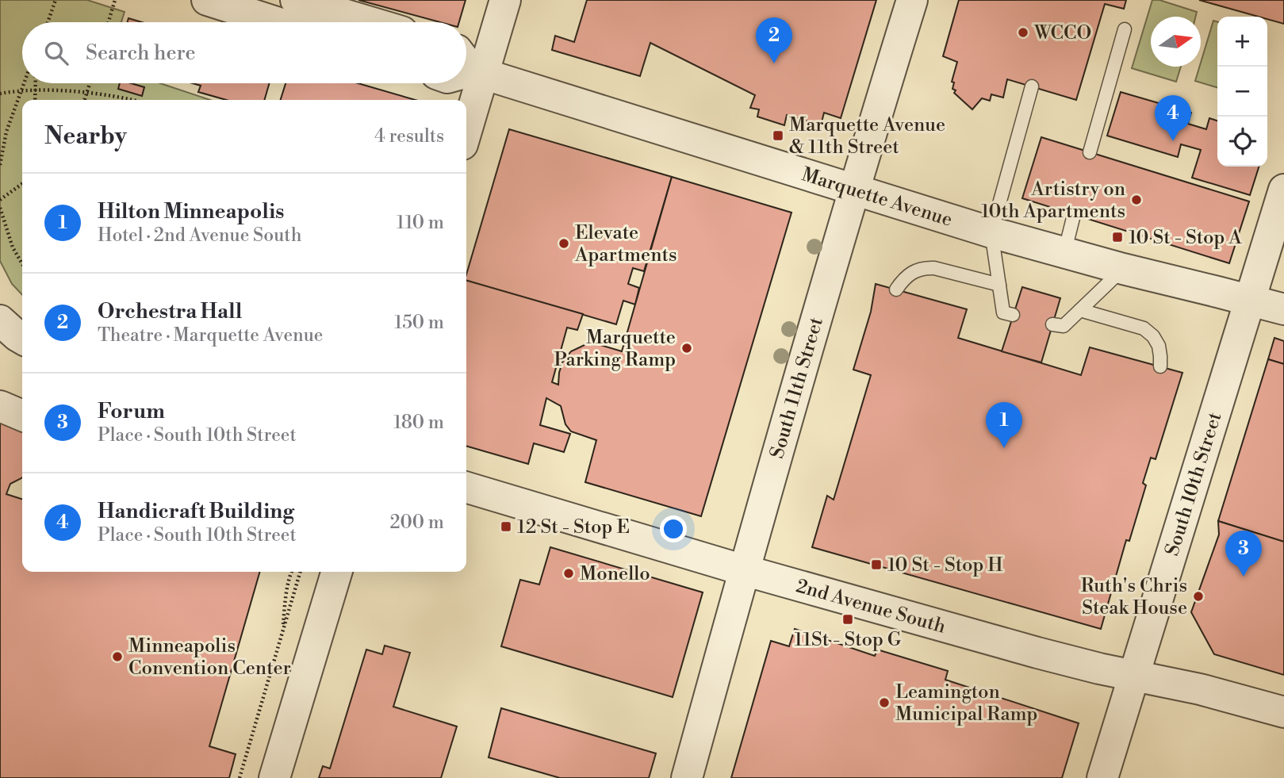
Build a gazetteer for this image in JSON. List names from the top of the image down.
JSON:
{
  "streets": {
    "street": [
      "Marquette Avenue",
      "South 11th Street",
      "South 10th Street",
      "2nd Avenue South"
    ]
  },
  "crossings": [
    ["Marquette Avenue", "South 11th Street"],
    ["Marquette Avenue", "South 10th Street"],
    ["South 11th Street", "2nd Avenue South"],
    ["South 10th Street", "2nd Avenue South"]
  ],
  "places": {
    "other": [
      "WCCO",
      "Artistry on 10th Apartments",
      "Elevate Apartments",
      "Marquette Parking Ramp",
      "Monello",
      "Ruth's Chris Steak House",
      "Minneapolis Convention Center",
      "Leamington Municipal Ramp"
    ],
    "transit": [
      "Marquette Avenue & 11th Street",
      "10 St - Stop A",
      "12 St - Stop E",
      "10 St - Stop H",
      "11St - Stop G"
    ]
  },
  "north": "right",
  "page": {
    "map_buttons": ["+", "−"],
    "pins": [
      "2",
      "4",
      "1",
      "3"
    ],
    "search": "Search here",
    "heading": ["Nearby", "4 results"],
    "list": [
      {
        "mark": "1",
        "name": "Hilton Minneapolis",
        "note": "Hotel · 2nd Avenue South",
        "value": "110 m"
      },
      {
        "mark": "2",
        "name": "Orchestra Hall",
        "note": "Theatre · Marquette Avenue",
        "value": "150 m"
      },
      {
        "mark": "3",
        "name": "Forum",
        "note": "Place · South 10th Street",
        "value": "180 m"
      },
      {
        "mark": "4",
        "name": "Handicraft Building",
        "note": "Place · South 10th Street",
        "value": "200 m"
      }
    ]
  }
}
